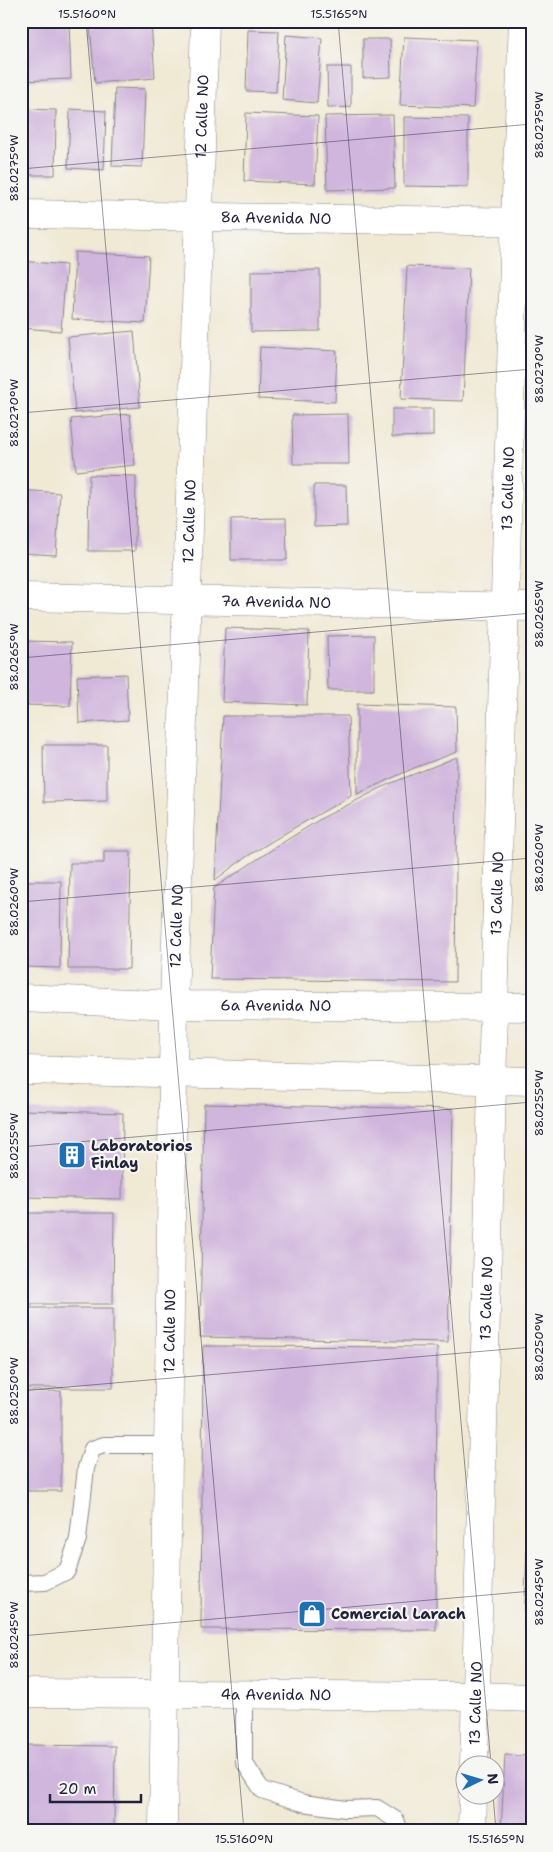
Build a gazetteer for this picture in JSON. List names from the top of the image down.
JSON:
{
  "streets": {
    "street": [
      "12 Calle NO",
      "8a Avenida NO",
      "13 Calle NO",
      "7a Avenida NO",
      "6a Avenida NO",
      "4a Avenida NO"
    ]
  },
  "crossings": [
    ["12 Calle NO", "8a Avenida NO"],
    ["12 Calle NO", "7a Avenida NO"],
    ["12 Calle NO", "6a Avenida NO"],
    ["12 Calle NO", "4a Avenida NO"],
    ["8a Avenida NO", "13 Calle NO"],
    ["13 Calle NO", "7a Avenida NO"],
    ["13 Calle NO", "6a Avenida NO"],
    ["13 Calle NO", "4a Avenida NO"]
  ],
  "places": {
    "building": ["Laboratorios Finlay"],
    "shop": ["Comercial Larach"]
  },
  "scale_bar": "20 m",
  "north": "right",
  "coordinates": [
    "15.5160°N",
    "15.5165°N",
    "88.0275°W",
    "88.0270°W",
    "88.0265°W",
    "88.0260°W",
    "88.0255°W",
    "88.0250°W",
    "88.0245°W"
  ]
}
